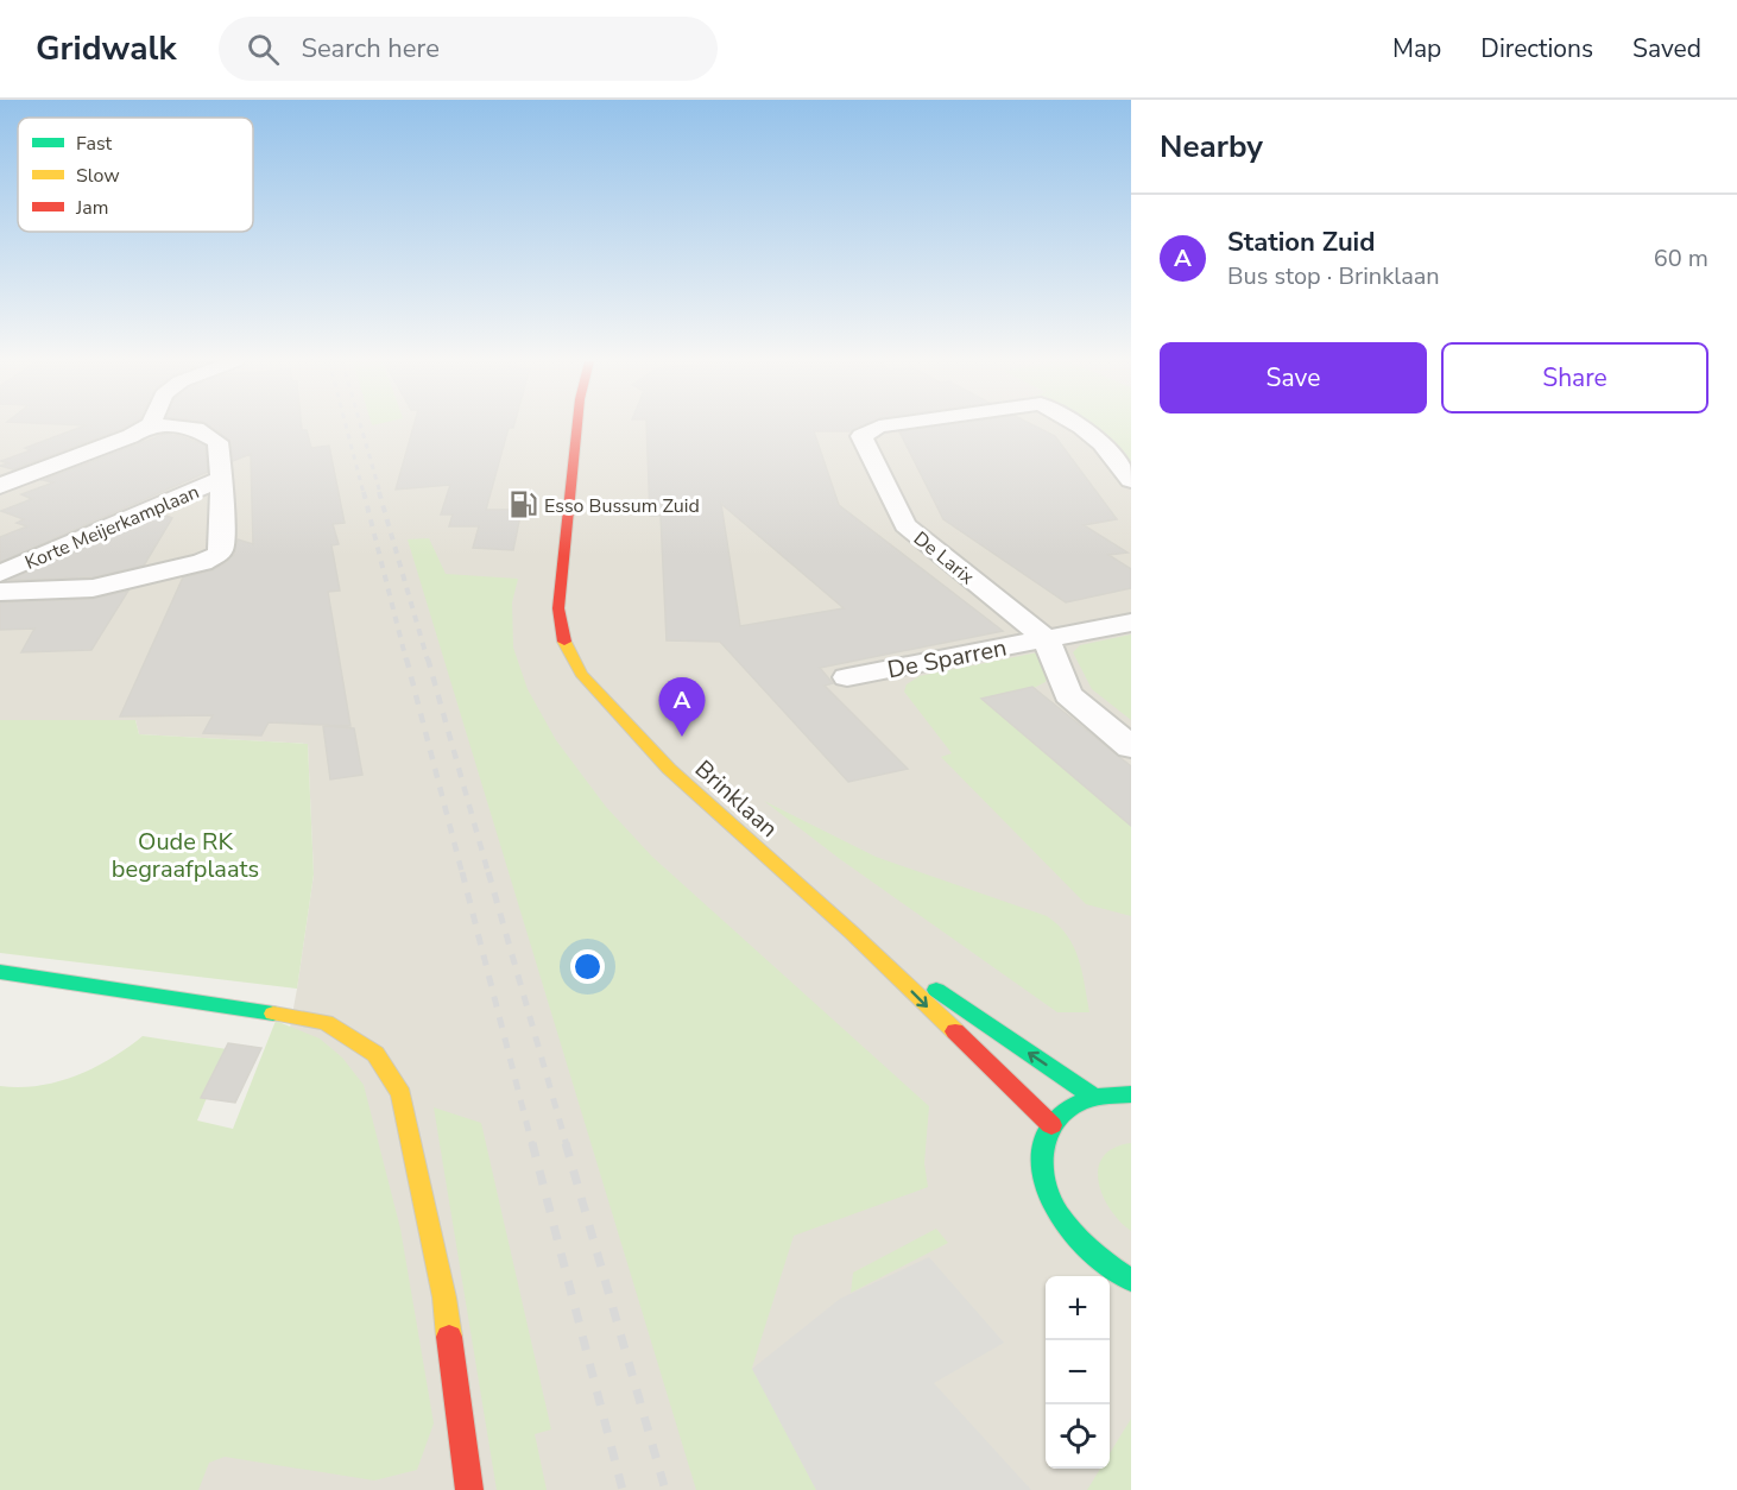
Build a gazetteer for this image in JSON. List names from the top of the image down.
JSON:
{
  "streets": {
    "main road": ["Brinklaan"],
    "street": ["Korte Meijerkamplaan", "De Larix", "De Sparren"]
  },
  "crossings": [
    ["De Larix", "De Sparren"]
  ],
  "parks": ["Oude RK begraafplaats"],
  "places": {
    "fuel station": ["Esso Bussum Zuid"]
  },
  "legend": ["Fast", "Slow", "Jam"],
  "page": {
    "header": "Gridwalk",
    "search": "Search here",
    "nav": ["Map", "Directions", "Saved"],
    "heading": "Nearby",
    "list": [
      {
        "mark": "A",
        "name": "Station Zuid",
        "note": "Bus stop · Brinklaan",
        "value": "60 m"
      }
    ],
    "buttons": ["Save", "Share"],
    "pins": "A",
    "map_buttons": ["+", "−"]
  }
}
